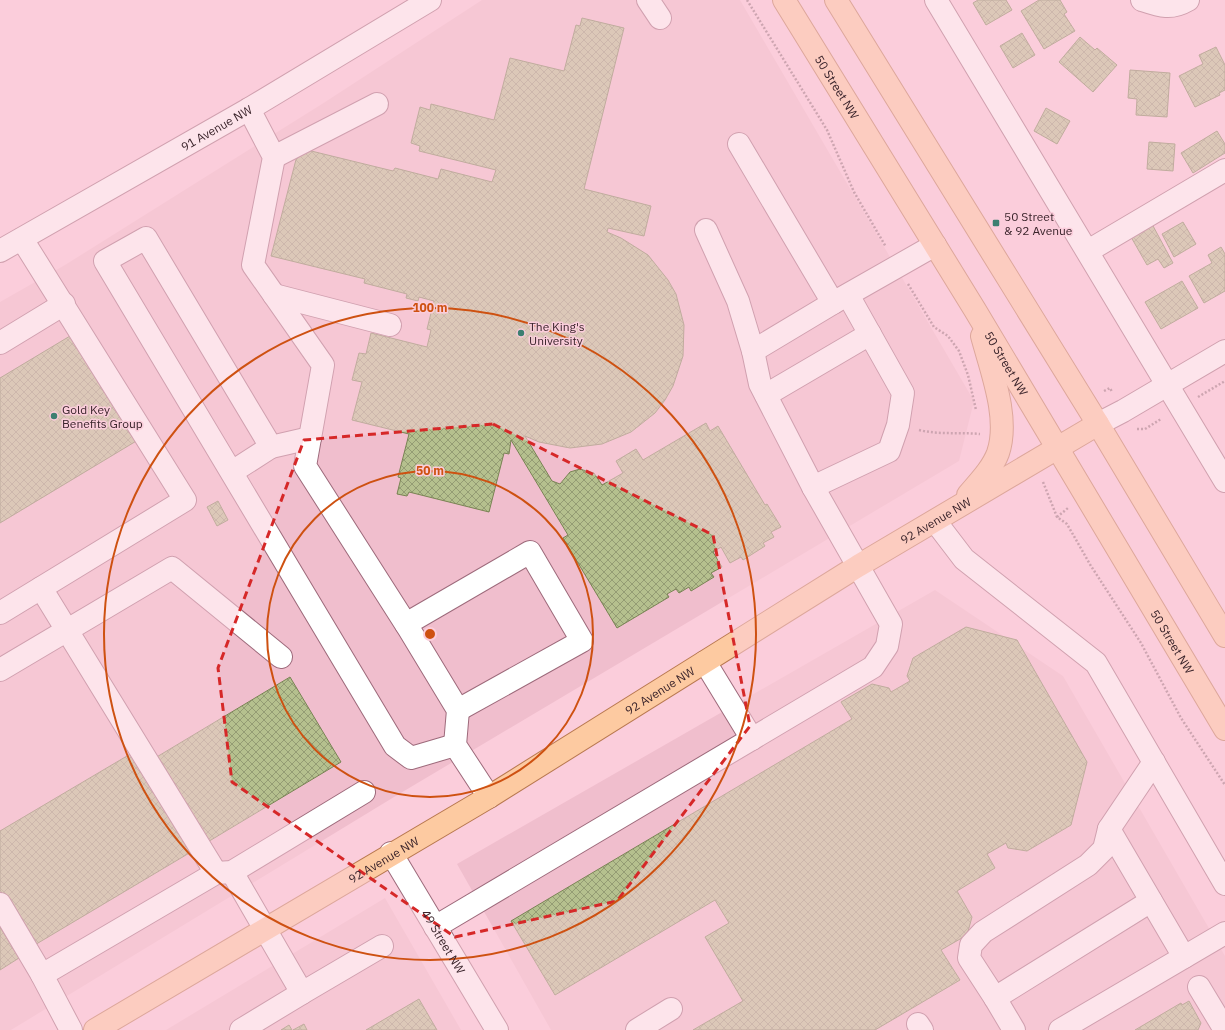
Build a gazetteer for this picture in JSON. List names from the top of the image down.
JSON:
{
  "streets": {
    "main road": ["50 Street NW", "92 Avenue NW"],
    "street": ["91 Avenue NW", "49 Street NW"]
  },
  "crossings": [
    ["50 Street NW", "92 Avenue NW"],
    ["92 Avenue NW", "49 Street NW"]
  ],
  "places": {
    "transit": ["50 Street & 92 Avenue"],
    "other": ["The King's University", "Gold Key Benefits Group"]
  },
  "rings": ["100 m", "50 m"]
}
